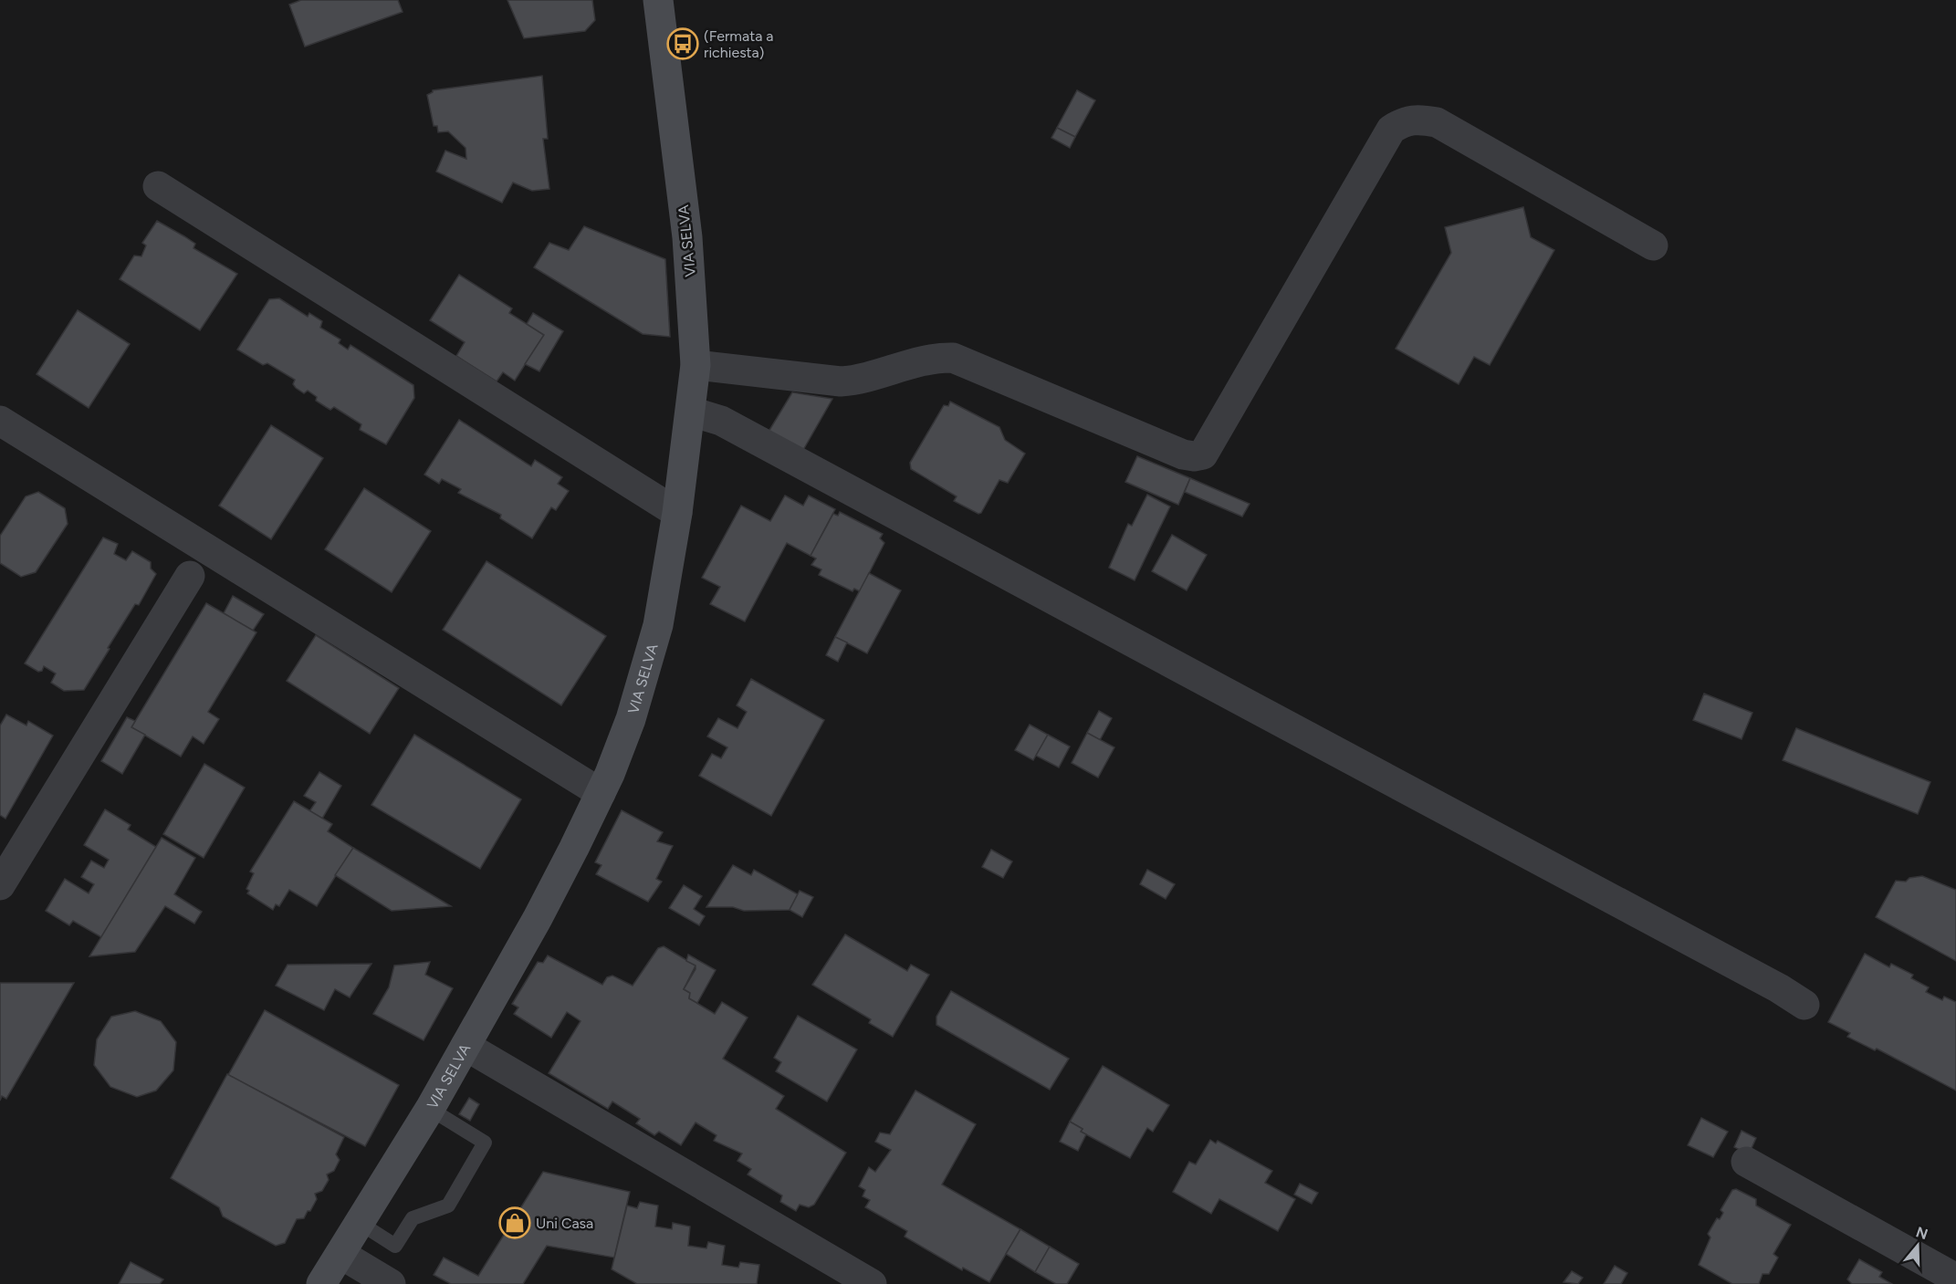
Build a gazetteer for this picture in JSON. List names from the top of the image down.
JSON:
{
  "streets": {
    "street": ["VIA SELVA"]
  },
  "places": {
    "bus stop": ["(Fermata a richiesta)"],
    "shop": ["Uni Casa"]
  },
  "north": "top"
}
